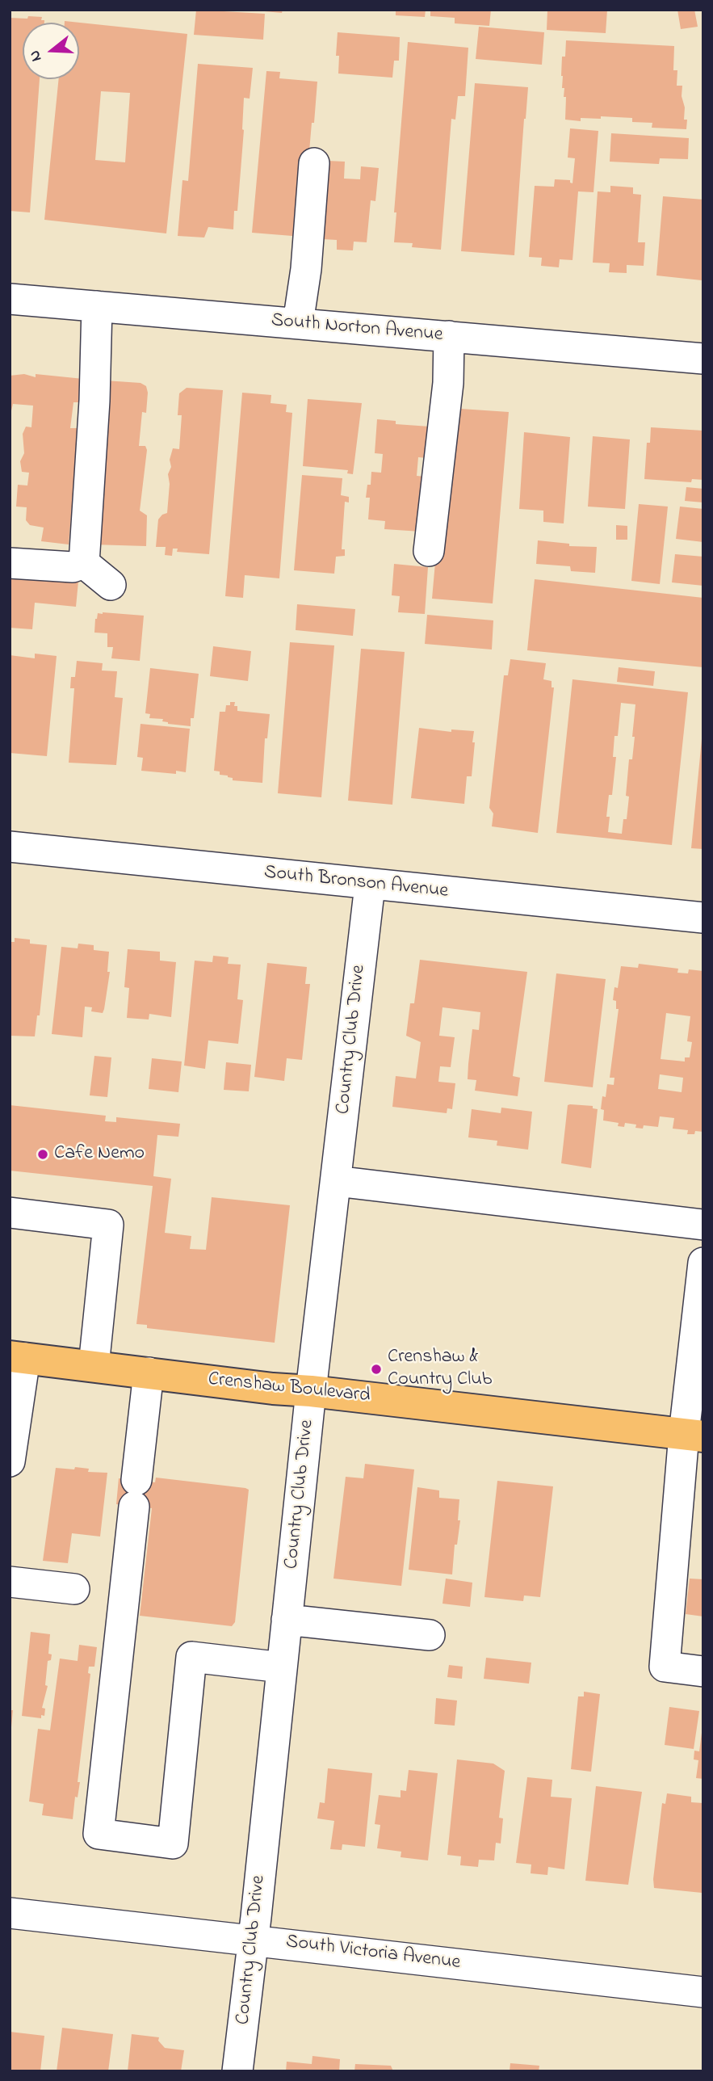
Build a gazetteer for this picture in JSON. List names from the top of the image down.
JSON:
{
  "streets": {
    "main road": ["Crenshaw Boulevard"],
    "street": [
      "South Norton Avenue",
      "South Bronson Avenue",
      "Country Club Drive",
      "South Victoria Avenue"
    ]
  },
  "crossings": [
    ["South Bronson Avenue", "Country Club Drive"],
    ["Country Club Drive", "Crenshaw Boulevard"],
    ["Country Club Drive", "South Victoria Avenue"]
  ],
  "places": ["Cafe Nemo", "Crenshaw & Country Club"],
  "north": "left"
}
